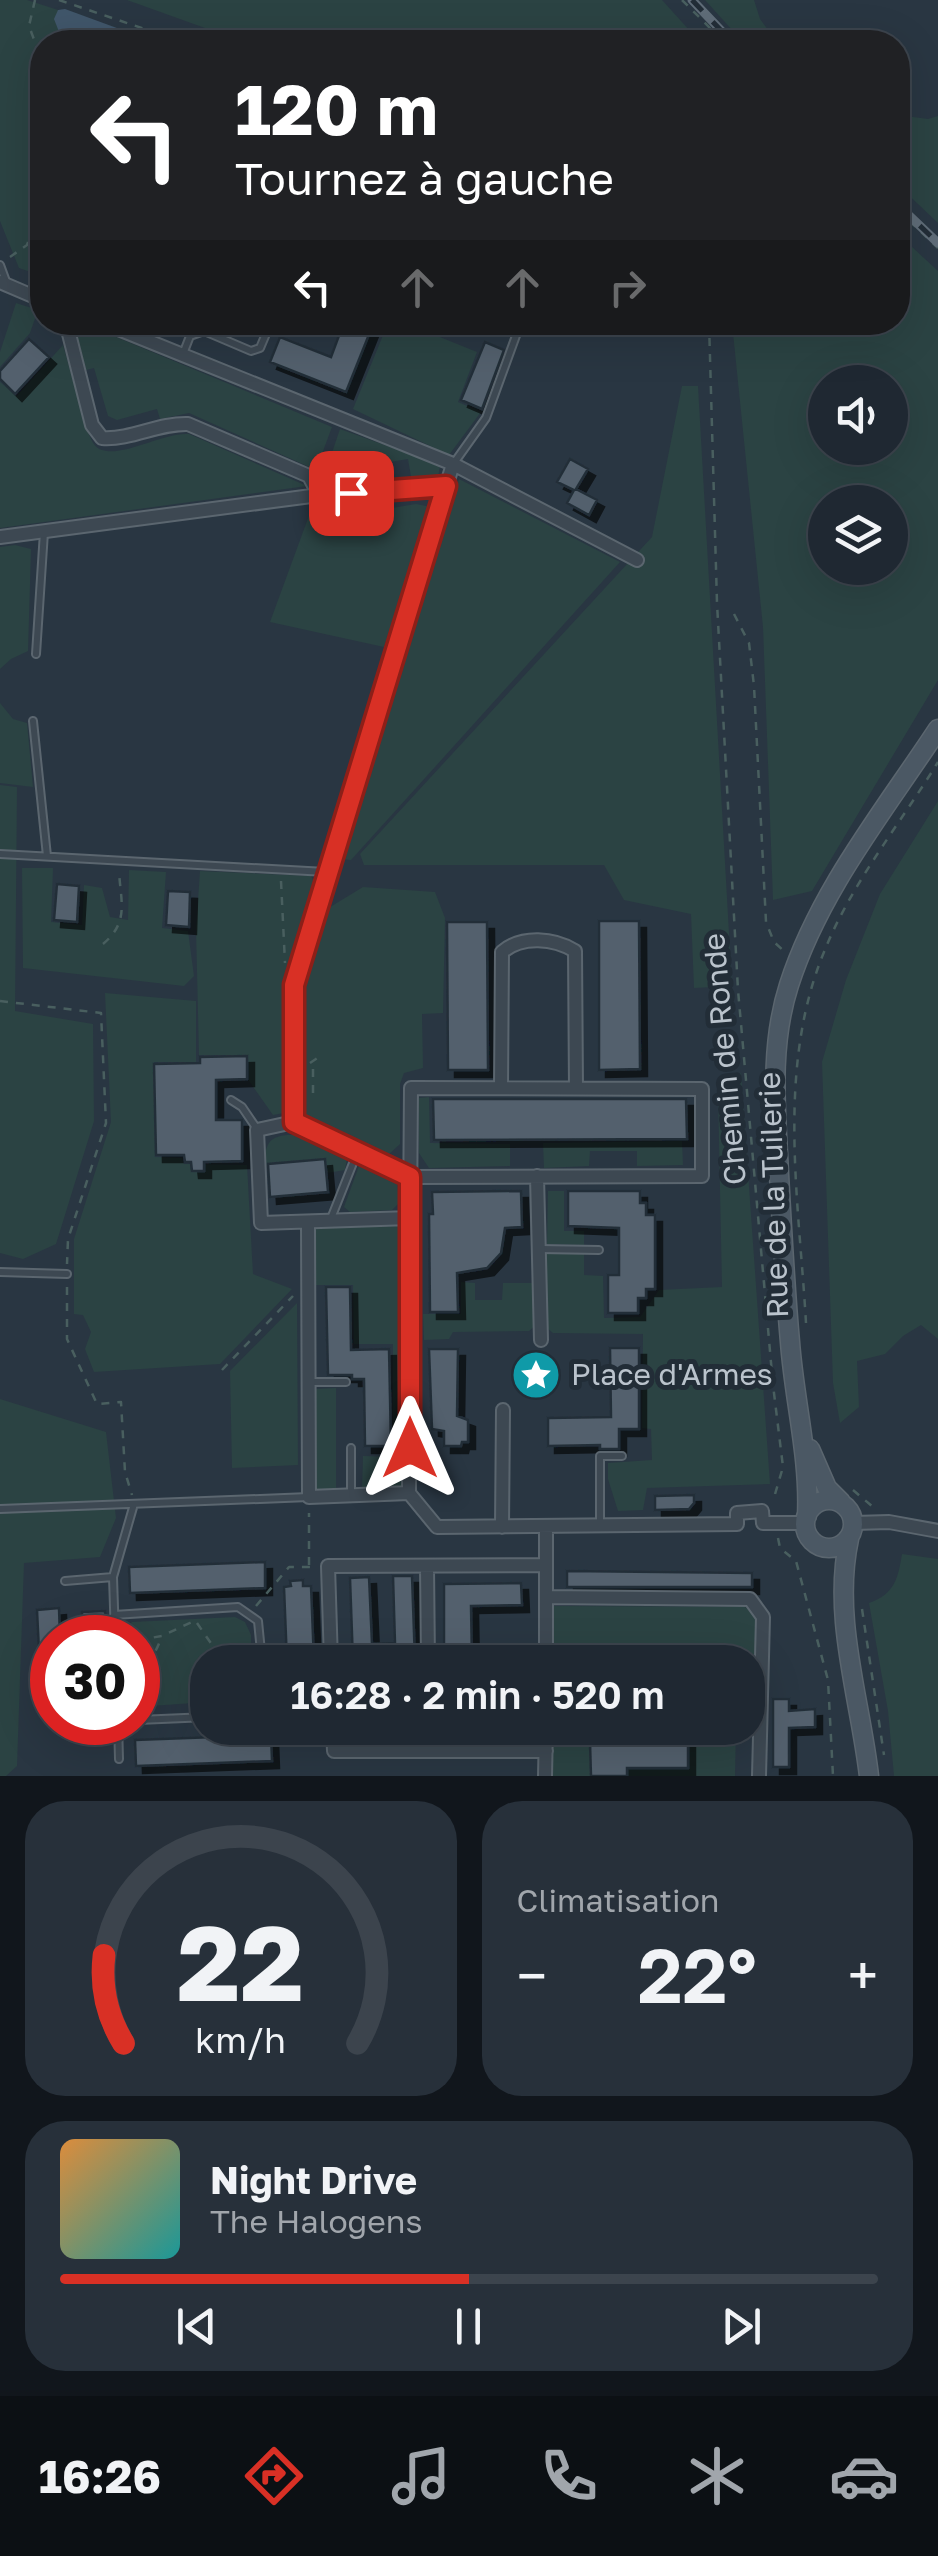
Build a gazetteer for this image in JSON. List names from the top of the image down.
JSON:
{
  "streets": {
    "street": ["Rue de la Tuilerie"],
    "path": ["Chemin de Ronde"]
  },
  "places": {
    "place": ["Place d'Armes"]
  },
  "page": {
    "turn": ["120 m", "Tournez à gauche"],
    "limit": "30",
    "trip": "16:28 · 2 min · 520 m",
    "tile": "Climatisation",
    "heat": ["−", "22°", "+"],
    "song": ["Night Drive", "The Halogens"],
    "tabs": "16:26",
    "gauge": ["22", "km/h"]
  }
}
